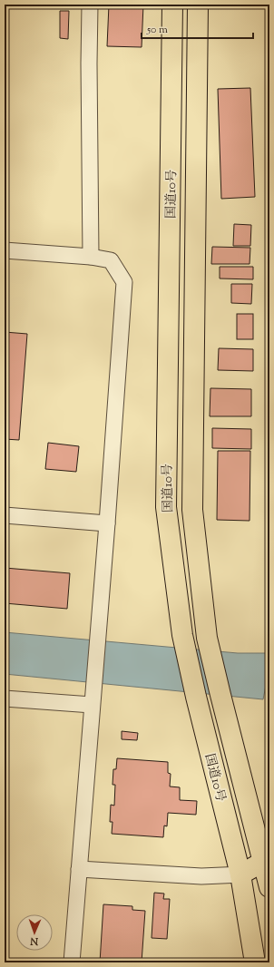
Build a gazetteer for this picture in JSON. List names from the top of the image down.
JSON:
{
  "streets": {
    "main road": ["国道10号"]
  },
  "scale_bar": "50 m",
  "north": "bottom"
}
